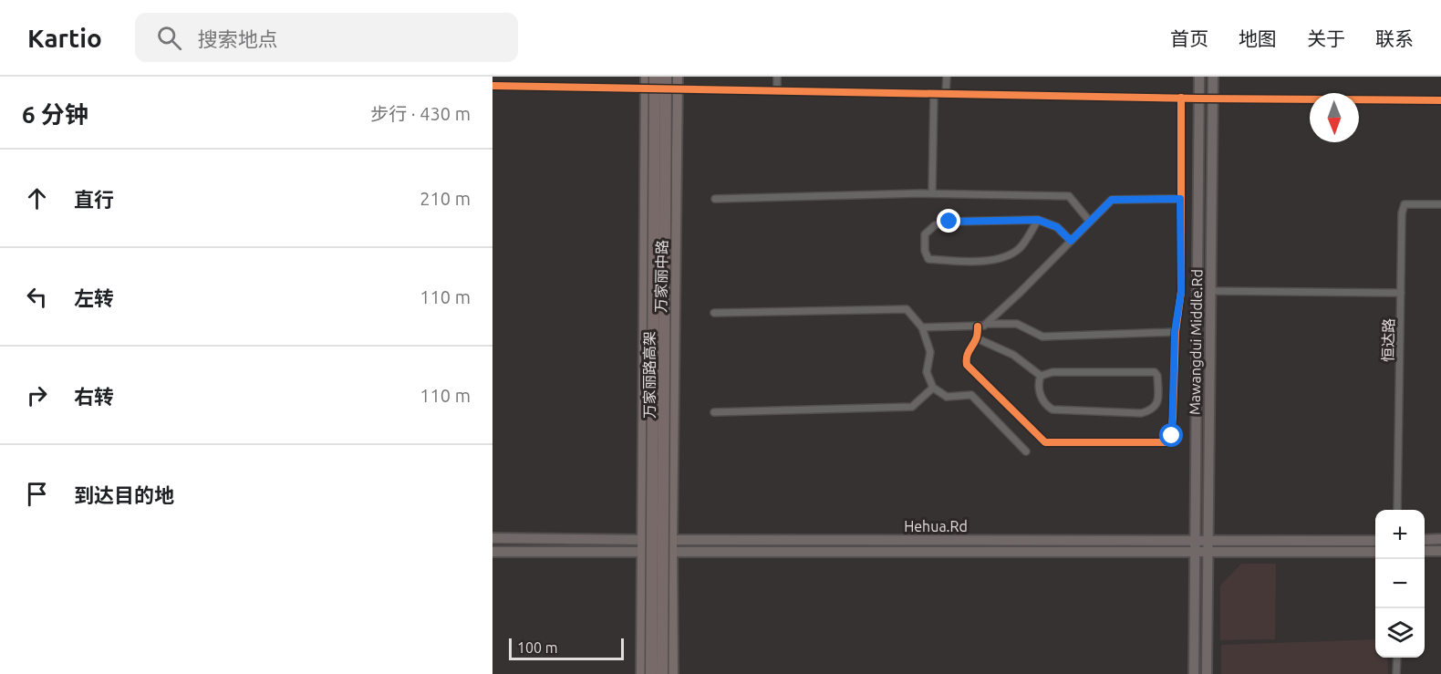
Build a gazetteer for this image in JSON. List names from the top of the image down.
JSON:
{
  "streets": {
    "highway": ["万家丽路高架"],
    "main road": ["万家丽中路", "Mawangdui Middle.Rd", "Hehua.Rd"],
    "street": ["恒达路"]
  },
  "crossings": [
    ["万家丽中路", "Hehua.Rd"],
    ["Mawangdui Middle.Rd", "Hehua.Rd"]
  ],
  "scale_bar": "100 m",
  "north": "bottom",
  "page": {
    "header": "Kartio",
    "search": "搜索地点",
    "nav": [
      "首页",
      "地图",
      "关于",
      "联系"
    ],
    "heading": ["6 分钟", "步行 · 430 m"],
    "list": [
      ["直行", "210 m"],
      ["左转", "110 m"],
      ["右转", "110 m"],
      "到达目的地"
    ],
    "map_buttons": ["+", "−"],
    "scale": "100 m"
  }
}
